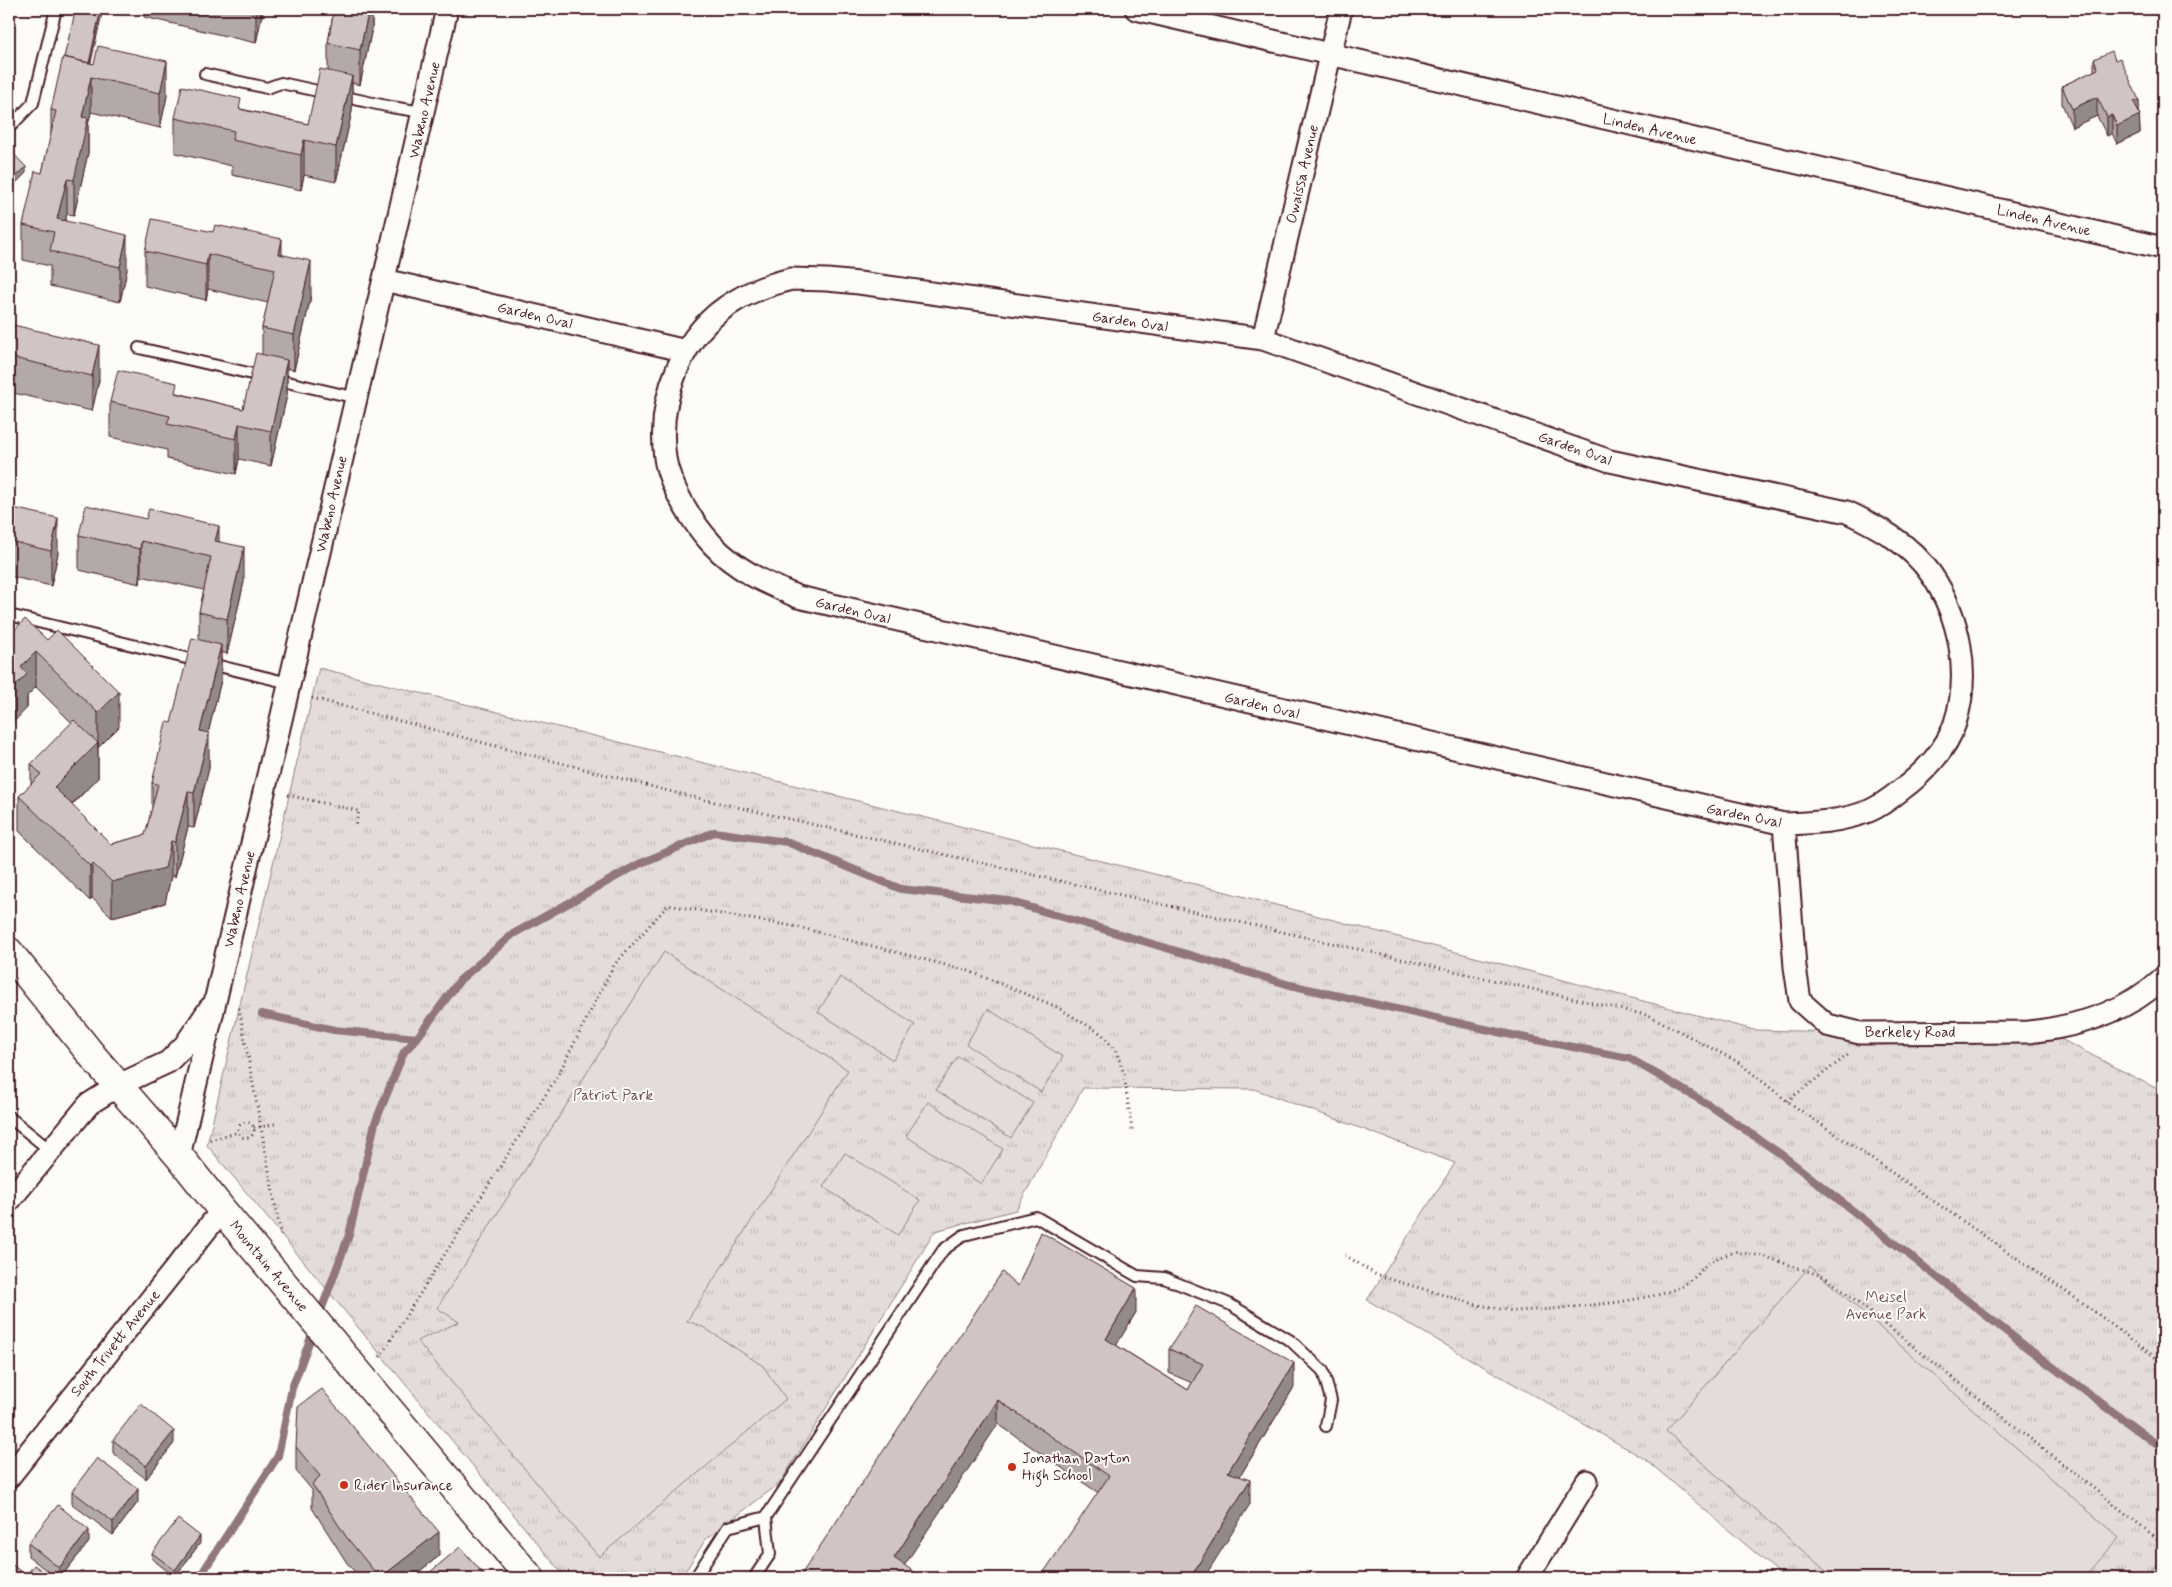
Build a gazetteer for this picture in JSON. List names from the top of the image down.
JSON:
{
  "streets": {
    "street": [
      "Wabeno Avenue",
      "Linden Avenue",
      "Owaissa Avenue",
      "Garden Oval",
      "Berkeley Road",
      "Mountain Avenue",
      "South Trivett Avenue"
    ]
  },
  "crossings": [
    ["Wabeno Avenue", "Garden Oval"],
    ["Wabeno Avenue", "Mountain Avenue"],
    ["Linden Avenue", "Owaissa Avenue"],
    ["Owaissa Avenue", "Garden Oval"],
    ["Garden Oval", "Berkeley Road"],
    ["Mountain Avenue", "South Trivett Avenue"]
  ],
  "parks": ["Patriot Park", "Meisel Avenue Park"],
  "places": ["Jonathan Dayton High School", "Rider Insurance"]
}
